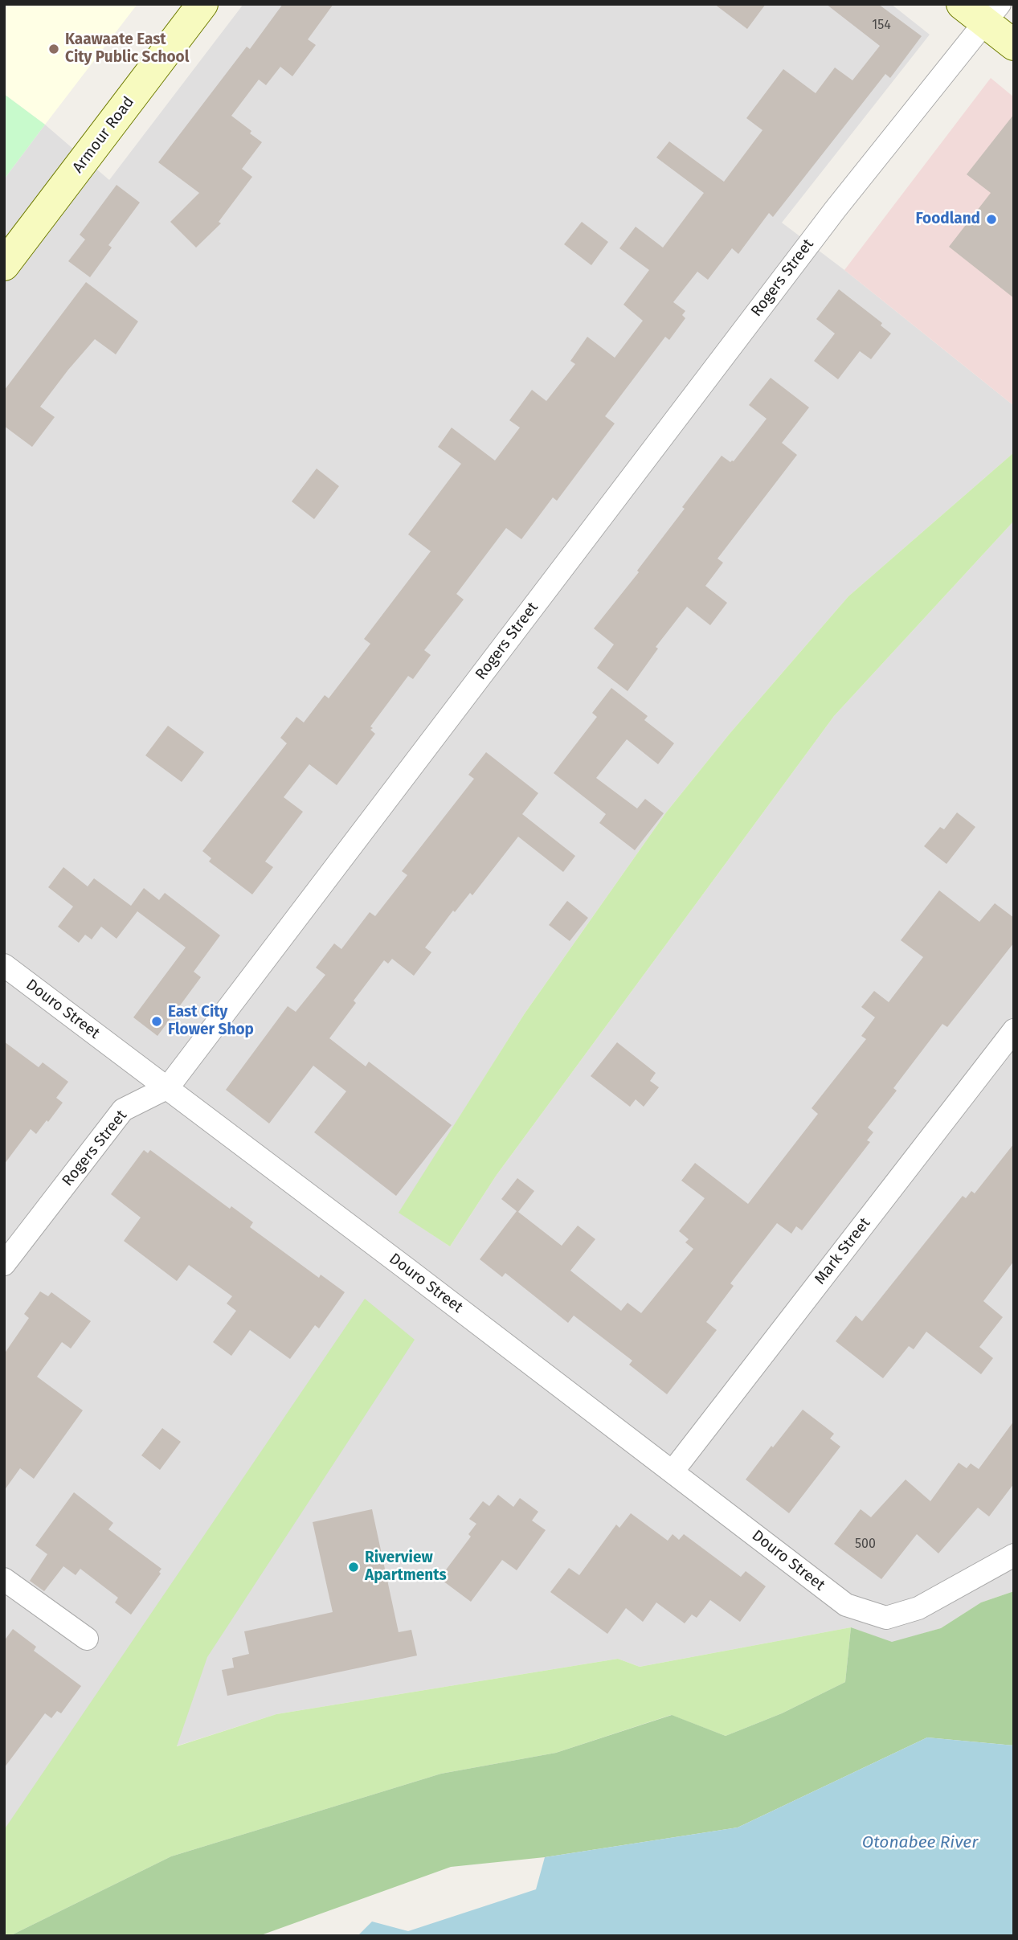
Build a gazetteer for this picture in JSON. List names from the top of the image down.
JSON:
{
  "streets": {
    "main road": ["Armour Road"],
    "street": ["Rogers Street", "Douro Street", "Mark Street"]
  },
  "crossings": [
    ["Rogers Street", "Douro Street"],
    ["Douro Street", "Mark Street"]
  ],
  "water": ["Otonabee River"],
  "places": [
    "Kaawaate East City Public School",
    "Foodland",
    "East City Flower Shop",
    "Riverview Apartments"
  ],
  "house_numbers": ["154", "500"]
}
